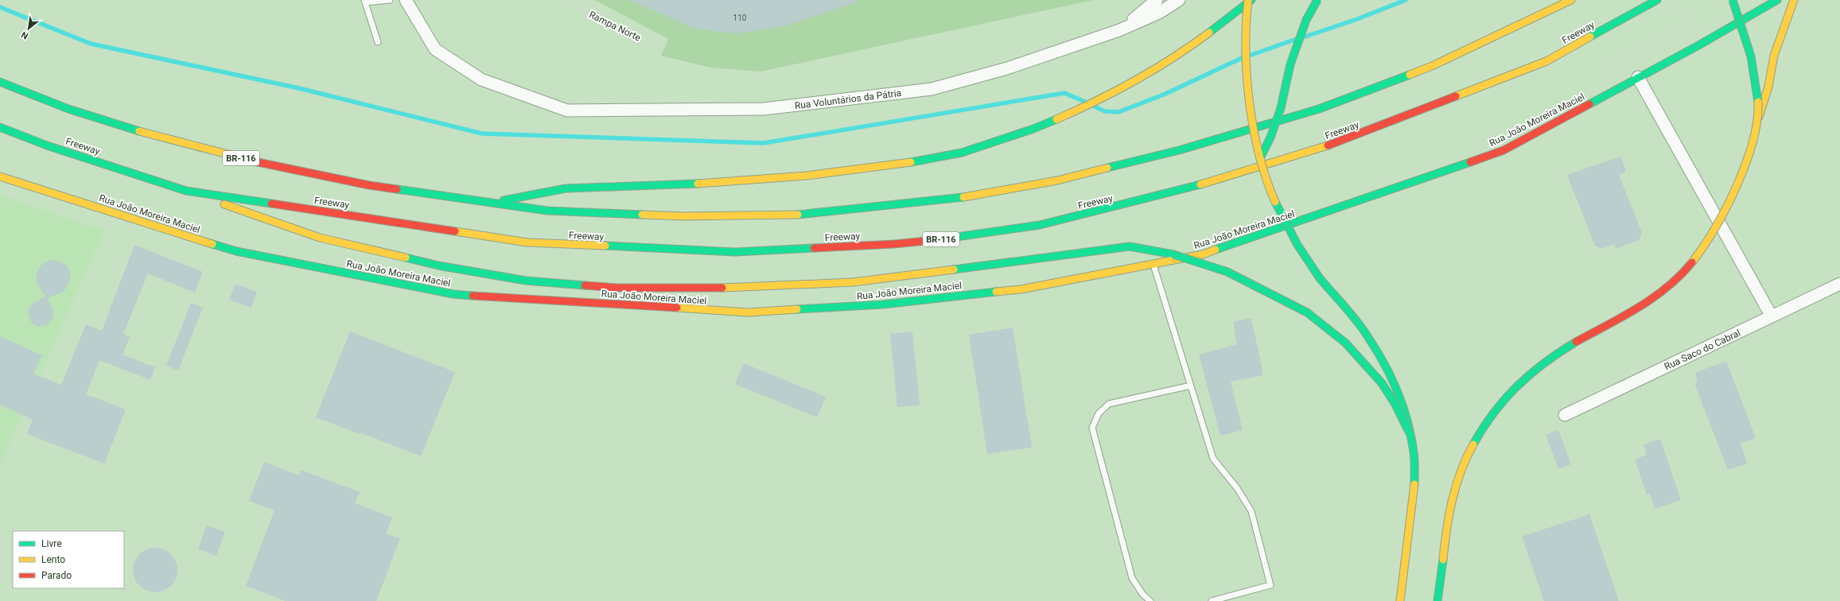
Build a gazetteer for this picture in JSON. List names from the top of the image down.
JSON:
{
  "streets": {
    "main road": ["Freeway", "Rua João Moreira Maciel", "BR-116"],
    "street": ["Rua Voluntários da Pátria", "Rua Saco do Cabral"],
    "path": ["Rampa Norte"]
  },
  "house_numbers": ["110"],
  "legend": ["Livre", "Lento", "Parado"],
  "north": "bottom left"
}
